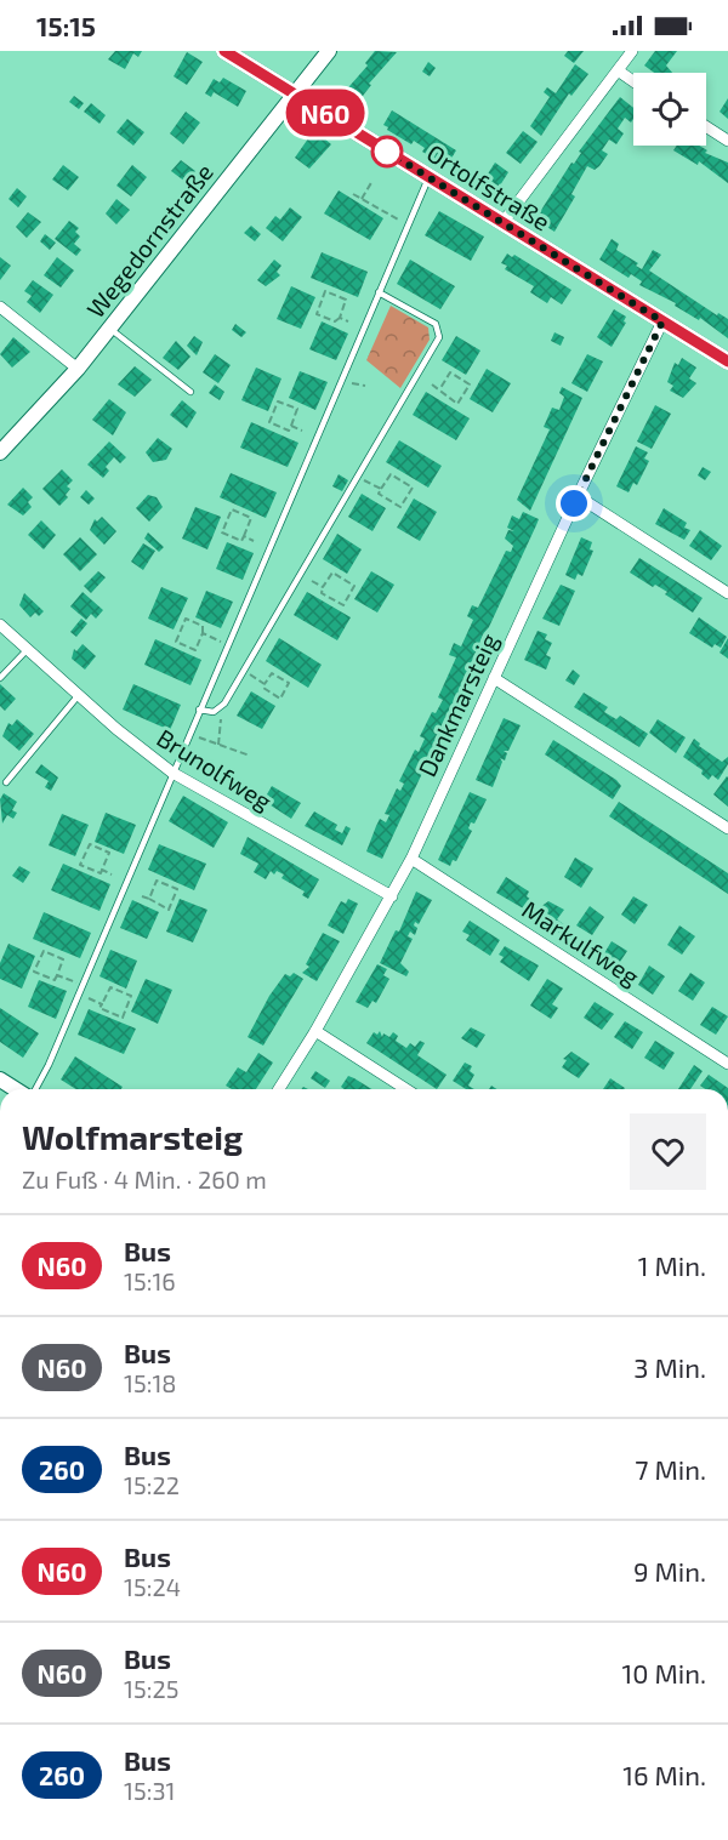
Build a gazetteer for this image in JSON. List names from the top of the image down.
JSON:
{
  "streets": {
    "street": [
      "Ortolfstraße",
      "Wegedornstraße",
      "Dankmarsteig",
      "Brunolfweg",
      "Markulfweg"
    ]
  },
  "crossings": [
    ["Ortolfstraße", "Wegedornstraße"],
    ["Ortolfstraße", "Dankmarsteig"],
    ["Dankmarsteig", "Brunolfweg"],
    ["Dankmarsteig", "Markulfweg"]
  ],
  "lines": ["bus line N60"],
  "page": {
    "status": "15:15",
    "on_map": "N60",
    "heading": ["Wolfmarsteig", "Zu Fuß · 4 Min. · 260 m"],
    "list": [
      {
        "mark": "N60",
        "name": "Bus",
        "note": "15:16",
        "value": "1 Min."
      },
      {
        "mark": "N60",
        "name": "Bus",
        "note": "15:18",
        "value": "3 Min."
      },
      {
        "mark": "260",
        "name": "Bus",
        "note": "15:22",
        "value": "7 Min."
      },
      {
        "mark": "N60",
        "name": "Bus",
        "note": "15:24",
        "value": "9 Min."
      },
      {
        "mark": "N60",
        "name": "Bus",
        "note": "15:25",
        "value": "10 Min."
      },
      {
        "mark": "260",
        "name": "Bus",
        "note": "15:31",
        "value": "16 Min."
      }
    ]
  }
}
